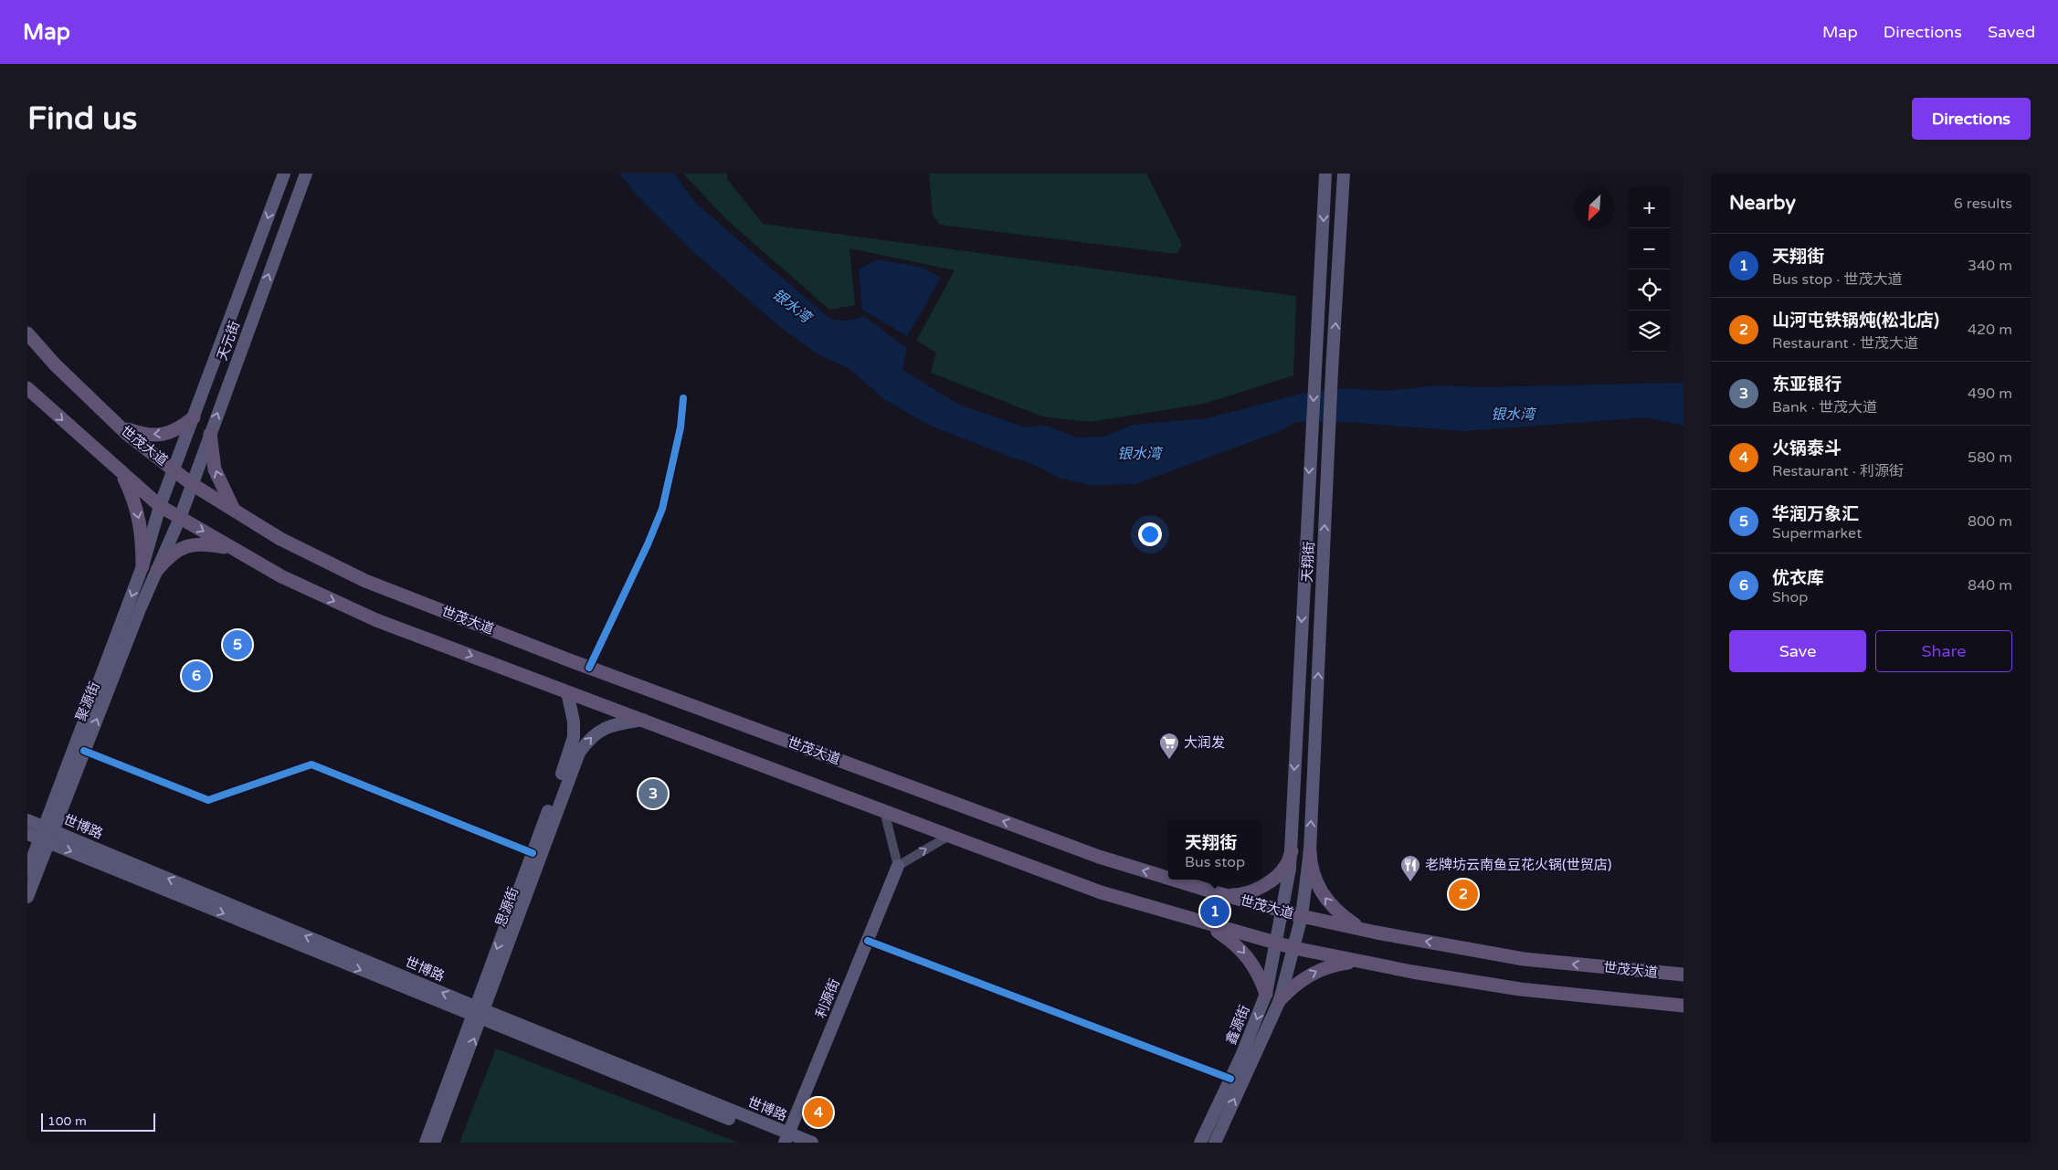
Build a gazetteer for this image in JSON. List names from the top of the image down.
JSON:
{
  "streets": {
    "main road": [
      "天元街",
      "世茂大道",
      "天翔街",
      "聚源街",
      "世博路",
      "思源街",
      "利源街",
      "鑫源街"
    ]
  },
  "crossings": [
    ["天元街", "世茂大道"],
    ["天元街", "聚源街"],
    ["世茂大道", "天翔街"],
    ["世茂大道", "鑫源街"],
    ["天翔街", "鑫源街"],
    ["聚源街", "世博路"],
    ["世博路", "思源街"],
    ["世博路", "利源街"]
  ],
  "water": ["银水湾"],
  "places": {
    "supermarket": ["大润发"],
    "restaurant": ["老牌坊云南鱼豆花火锅(世贸店)"]
  },
  "scale_bar": "100 m",
  "north": "bottom left",
  "page": {
    "header": "Map",
    "nav": ["Map", "Directions", "Saved"],
    "buttons": [
      "Directions",
      ["Save", "Share"]
    ],
    "title": "Find us",
    "heading": ["Nearby", "6 results"],
    "map_buttons": ["+", "−"],
    "list": [
      {
        "mark": "1",
        "name": "天翔街",
        "note": "Bus stop · 世茂大道",
        "value": "340 m"
      },
      {
        "mark": "2",
        "name": "山河屯铁锅炖(松北店)",
        "note": "Restaurant · 世茂大道",
        "value": "420 m"
      },
      {
        "mark": "3",
        "name": "东亚银行",
        "note": "Bank · 世茂大道",
        "value": "490 m"
      },
      {
        "mark": "4",
        "name": "火锅泰斗",
        "note": "Restaurant · 利源街",
        "value": "580 m"
      },
      {
        "mark": "5",
        "name": "华润万象汇",
        "note": "Supermarket",
        "value": "800 m"
      },
      {
        "mark": "6",
        "name": "优衣库",
        "note": "Shop",
        "value": "840 m"
      }
    ],
    "pins": [
      "5",
      "6",
      "3",
      "2",
      "1",
      "4"
    ],
    "popup": ["天翔街", "Bus stop"],
    "scale": "100 m"
  }
}
